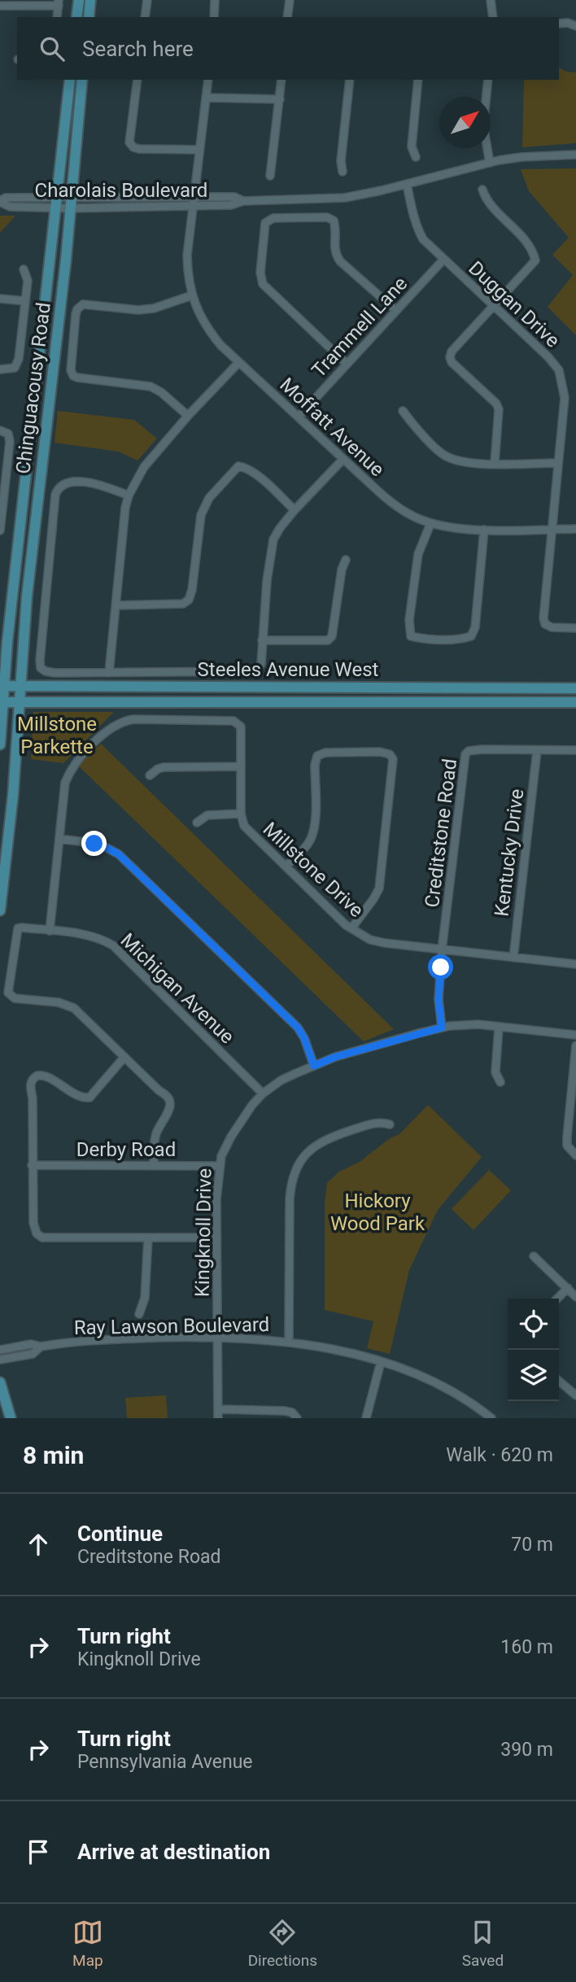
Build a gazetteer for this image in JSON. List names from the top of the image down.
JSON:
{
  "streets": {
    "main road": ["Chinguacousy Road", "Steeles Avenue West"],
    "street": [
      "Charolais Boulevard",
      "Duggan Drive",
      "Trammell Lane",
      "Moffatt Avenue",
      "Creditstone Road",
      "Kentucky Drive",
      "Millstone Drive",
      "Michigan Avenue",
      "Derby Road",
      "Kingknoll Drive",
      "Ray Lawson Boulevard"
    ]
  },
  "crossings": [
    ["Charolais Boulevard", "Duggan Drive"],
    ["Charolais Boulevard", "Chinguacousy Road"],
    ["Charolais Boulevard", "Moffatt Avenue"],
    ["Duggan Drive", "Trammell Lane"],
    ["Duggan Drive", "Moffatt Avenue"],
    ["Trammell Lane", "Moffatt Avenue"],
    ["Chinguacousy Road", "Steeles Avenue West"],
    ["Creditstone Road", "Kentucky Drive"],
    ["Creditstone Road", "Millstone Drive"],
    ["Creditstone Road", "Kingknoll Drive"],
    ["Kentucky Drive", "Millstone Drive"],
    ["Millstone Drive", "Michigan Avenue"],
    ["Michigan Avenue", "Derby Road"],
    ["Michigan Avenue", "Kingknoll Drive"],
    ["Derby Road", "Kingknoll Drive"],
    ["Kingknoll Drive", "Ray Lawson Boulevard"]
  ],
  "parks": ["Millstone Parkette", "Hickory Wood Park"],
  "north": "top right",
  "page": {
    "search": "Search here",
    "heading": ["8 min", "Walk · 620 m"],
    "list": [
      ["Continue", "Creditstone Road", "70 m"],
      ["Turn right", "Kingknoll Drive", "160 m"],
      ["Turn right", "Pennsylvania Avenue", "390 m"],
      "Arrive at destination"
    ],
    "nav": ["Map", "Directions", "Saved"]
  }
}
